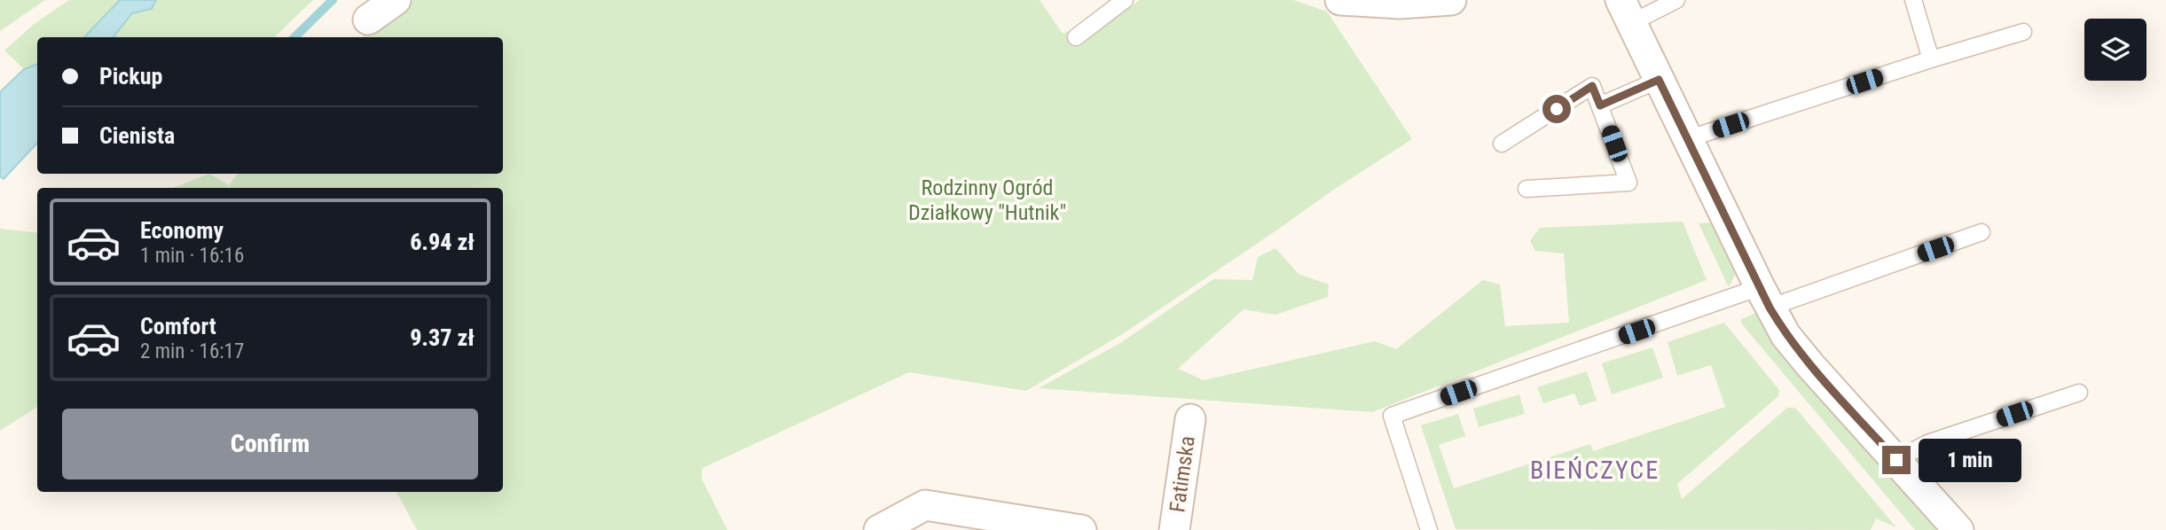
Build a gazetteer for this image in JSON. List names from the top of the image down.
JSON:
{
  "streets": {
    "street": ["Fatimska"]
  },
  "districts": ["BIEŃCZYCE"],
  "parks": ["Rodzinny Ogród Działkowy \"Hutnik\""],
  "page": {
    "banner": ["Pickup", "Cienista"],
    "list": [
      {
        "name": "Economy",
        "note": "1 min · 16:16",
        "value": "6.94 zł"
      },
      {
        "name": "Comfort",
        "note": "2 min · 16:17",
        "value": "9.37 zł"
      }
    ],
    "buttons": "Confirm",
    "bubble": "1 min"
  }
}
